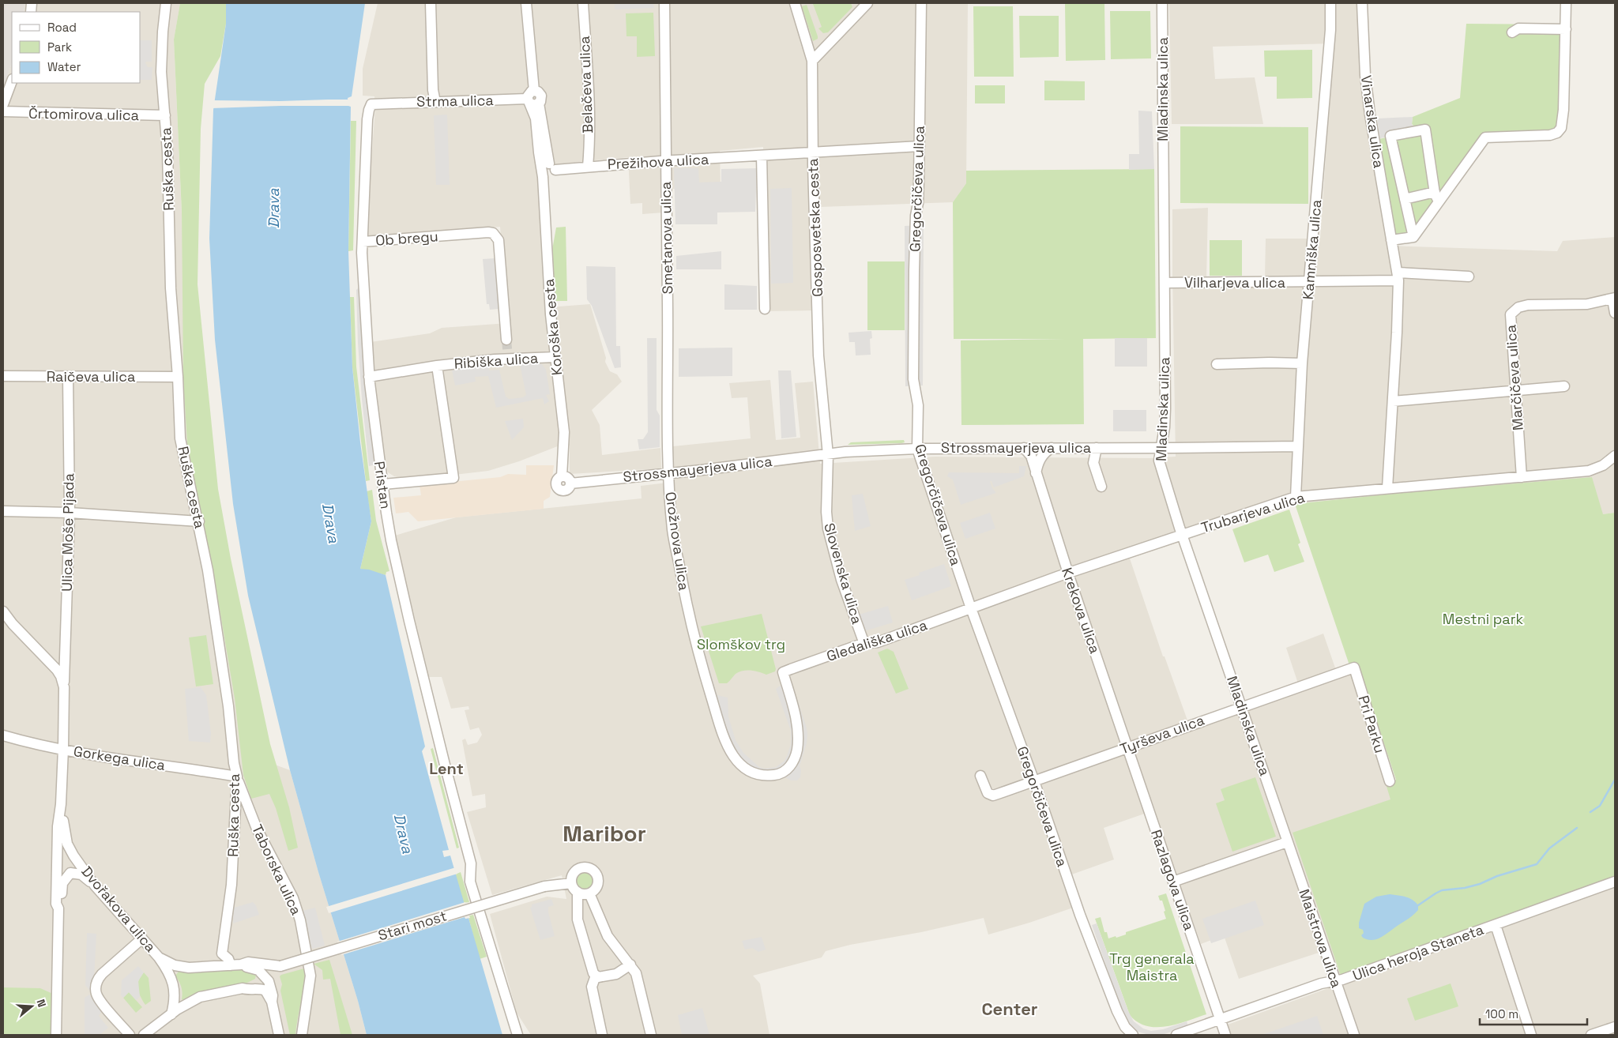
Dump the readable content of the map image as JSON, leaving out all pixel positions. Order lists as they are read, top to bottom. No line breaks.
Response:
{"streets":{"street":["Belačeva ulica","Mladinska ulica","Strma ulica","Črtomirova ulica","Vinarska ulica","Prežihova ulica","Ruška cesta","Gregorčičeva ulica","Gosposvetska cesta","Smetanova ulica","Ob bregu","Kamniška ulica","Vilharjeva ulica","Koroška cesta","Ribiška ulica","Raičeva ulica","Marčičeva ulica","Strossmayerjeva ulica","Pristan","Trubarjeva ulica","Ulica Moše Pijada","Orožnova ulica","Slovenska ulica","Krekova ulica","Gledališka ulica","Pri Parku","Tyrševa ulica","Gorkega ulica","Taborska ulica","Razlagova ulica","Dvořakova ulica","Stari most","Maistrova ulica","Ulica heroja Staneta"]},"crossings":[["Belačeva ulica","Prežihova ulica"],["Mladinska ulica","Vilharjeva ulica"],["Mladinska ulica","Strossmayerjeva ulica"],["Mladinska ulica","Trubarjeva ulica"],["Mladinska ulica","Tyrševa ulica"],["Mladinska ulica","Maistrova ulica"],["Strma ulica","Ob bregu"],["Strma ulica","Koroška cesta"],["Črtomirova ulica","Ruška cesta"],["Vinarska ulica","Vilharjeva ulica"],["Vinarska ulica","Trubarjeva ulica"],["Prežihova ulica","Gregorčičeva ulica"],["Prežihova ulica","Gosposvetska cesta"],["Prežihova ulica","Smetanova ulica"],["Prežihova ulica","Koroška cesta"],["Ruška cesta","Raičeva ulica"],["Ruška cesta","Gorkega ulica"],["Ruška cesta","Taborska ulica"],["Gregorčičeva ulica","Strossmayerjeva ulica"],["Gregorčičeva ulica","Trubarjeva ulica"],["Gregorčičeva ulica","Gledališka ulica"],["Gregorčičeva ulica","Tyrševa ulica"],["Gosposvetska cesta","Strossmayerjeva ulica"],["Gosposvetska cesta","Slovenska ulica"],["Smetanova ulica","Strossmayerjeva ulica"],["Smetanova ulica","Orožnova ulica"],["Ob bregu","Pristan"],["Kamniška ulica","Vilharjeva ulica"],["Kamniška ulica","Strossmayerjeva ulica"],["Kamniška ulica","Trubarjeva ulica"],["Koroška cesta","Ribiška ulica"],["Koroška cesta","Strossmayerjeva ulica"],["Ribiška ulica","Pristan"],["Raičeva ulica","Ulica Moše Pijada"],["Marčičeva ulica","Trubarjeva ulica"],["Strossmayerjeva ulica","Orožnova ulica"],["Strossmayerjeva ulica","Slovenska ulica"],["Strossmayerjeva ulica","Krekova ulica"],["Trubarjeva ulica","Krekova ulica"],["Trubarjeva ulica","Gledališka ulica"],["Ulica Moše Pijada","Gorkega ulica"],["Orožnova ulica","Gledališka ulica"],["Slovenska ulica","Gledališka ulica"],["Krekova ulica","Tyrševa ulica"],["Krekova ulica","Razlagova ulica"],["Pri Parku","Tyrševa ulica"],["Tyrševa ulica","Razlagova ulica"],["Gorkega ulica","Taborska ulica"],["Razlagova ulica","Ulica heroja Staneta"],["Maistrova ulica","Ulica heroja Staneta"]],"districts":["Lent","Maribor","Center"],"water":["Drava"],"parks":["Mestni park","Slomškov trg","Trg generala Maistra"],"legend":["Road","Park","Water"],"scale_bar":"100 m","north":"right"}
